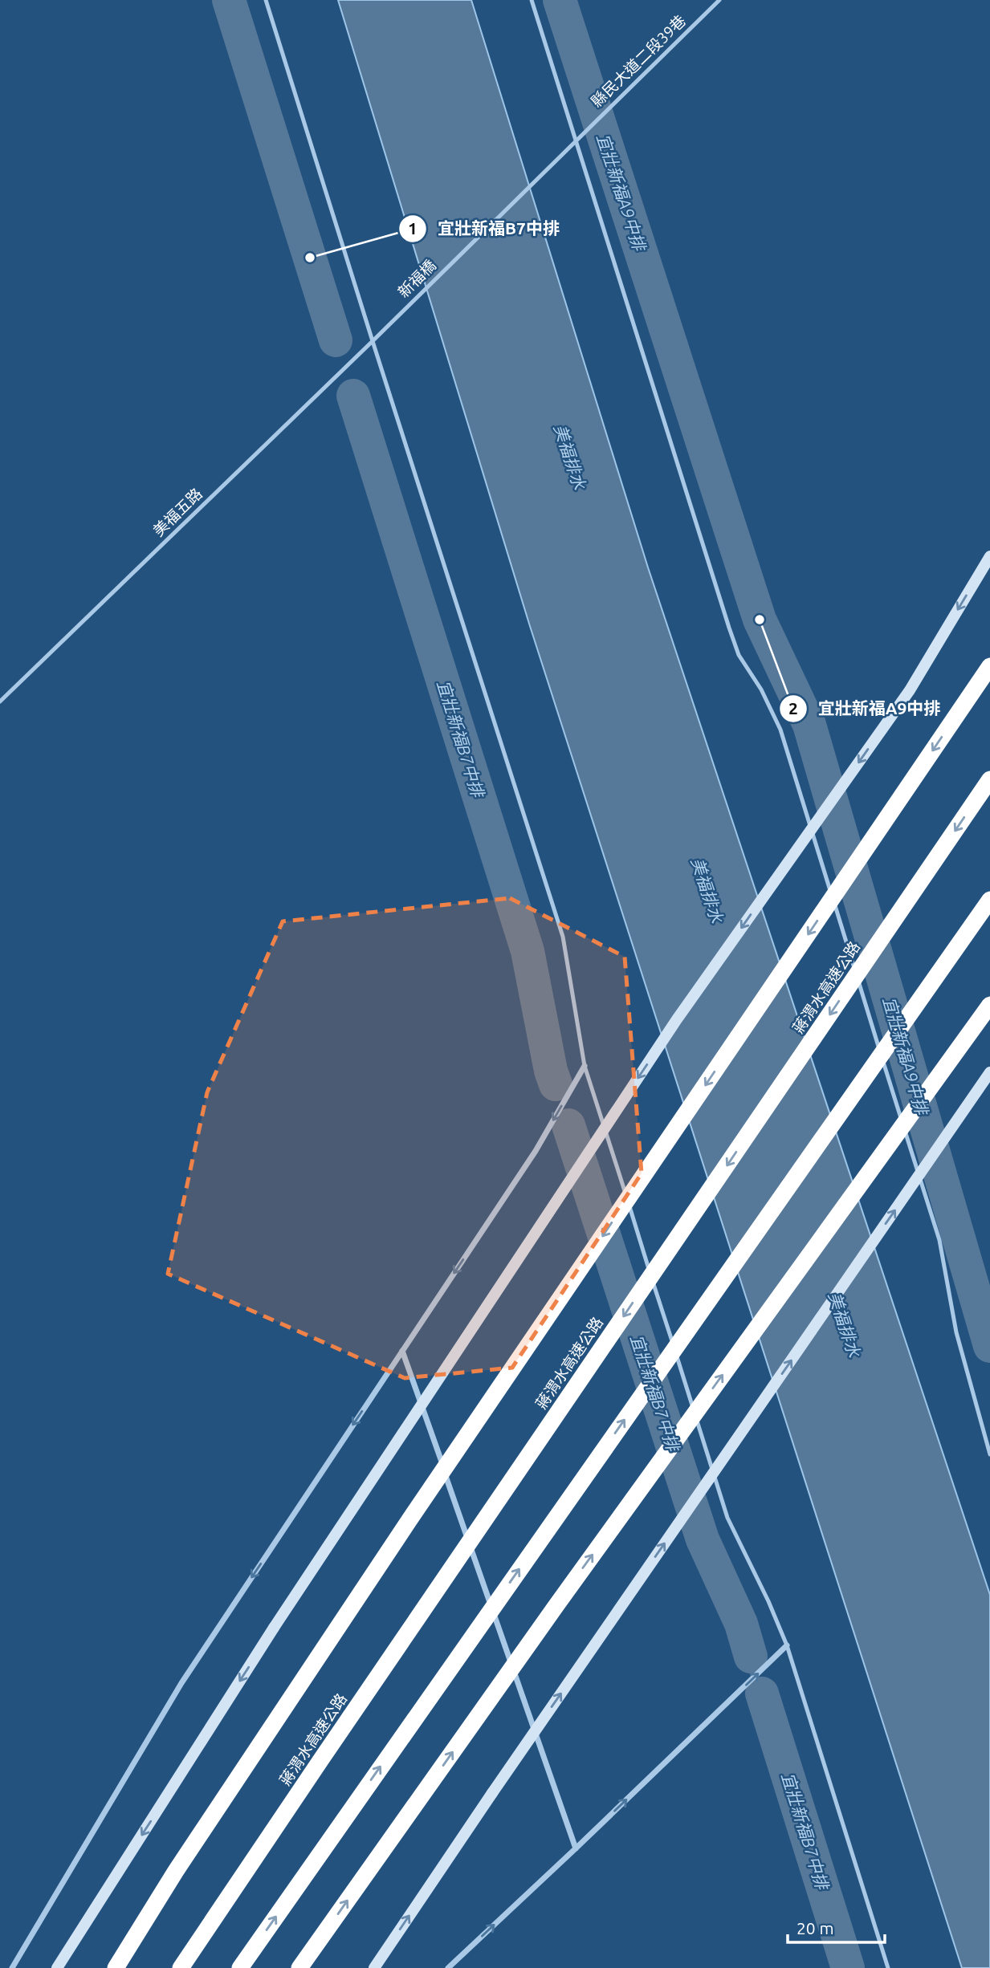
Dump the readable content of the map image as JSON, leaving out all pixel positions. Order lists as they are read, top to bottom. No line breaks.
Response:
{"streets":{"highway":["蔣渭水高速公路"],"lane":["縣民大道二段39巷","新福橋","美福五路"]},"crossings":[["縣民大道二段39巷","新福橋"],["新福橋","美福五路"]],"water":["宜壯新福A9中排","美福排水","宜壯新福B7中排"],"places":["宜壯新福B7中排","宜壯新福A9中排"],"scale_bar":"20 m"}
